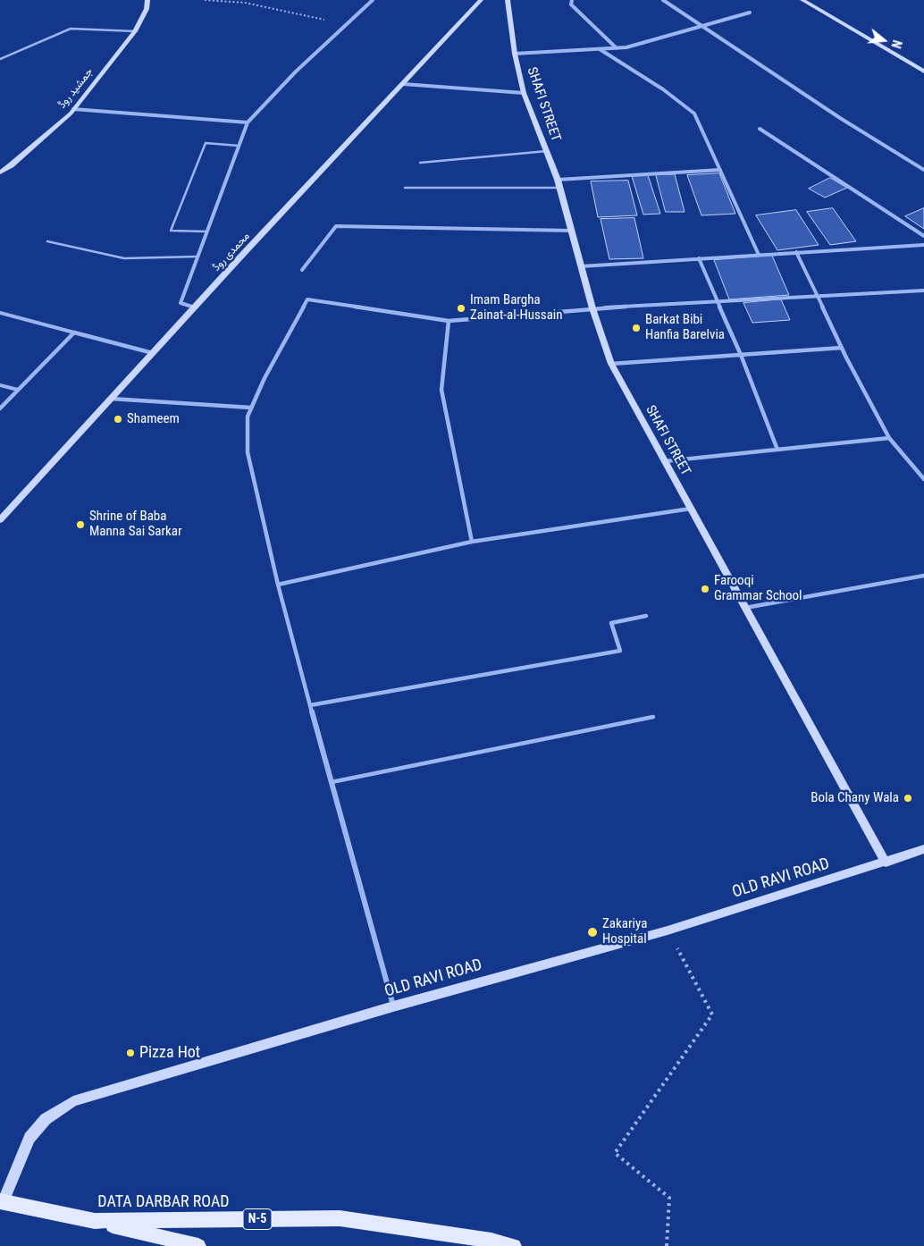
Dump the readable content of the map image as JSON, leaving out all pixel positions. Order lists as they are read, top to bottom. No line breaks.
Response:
{"streets":{"main road":["DATA DARBAR ROAD","N-5"],"street":["جمشید روڈ","SHAFI STREET","محمدی روڈ","OLD RAVI ROAD"]},"crossings":[["SHAFI STREET","OLD RAVI ROAD"],["OLD RAVI ROAD","DATA DARBAR ROAD"]],"places":["Imam Bargha Zainat-al-Hussain","Barkat Bibi Hanfia Barelvia","Shameem","Shrine of Baba Manna Sai Sarkar","Farooqi Grammar School","Bola Chany Wala","Zakariya Hospital","Pizza Hot"],"north":"right"}
